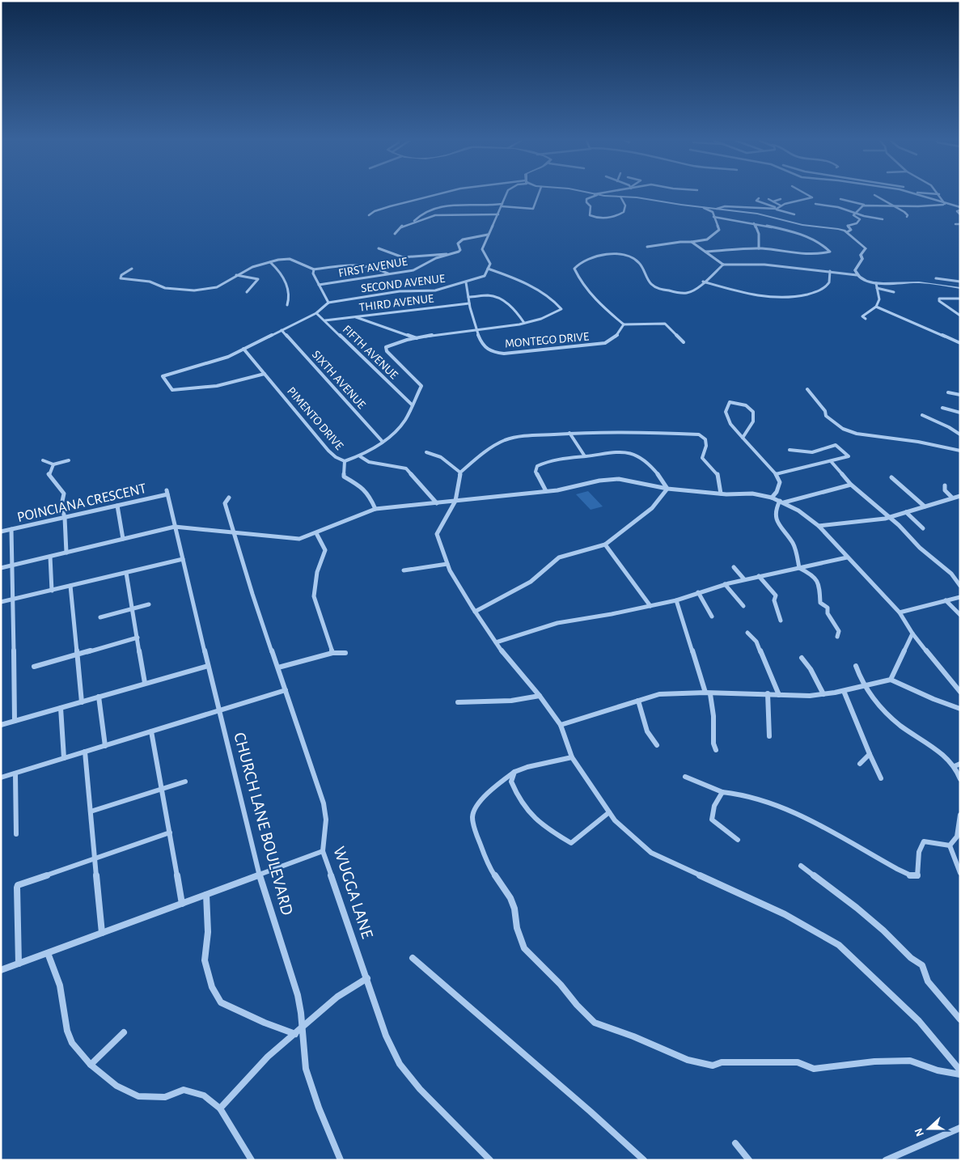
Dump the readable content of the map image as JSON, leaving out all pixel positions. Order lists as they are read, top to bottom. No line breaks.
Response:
{"streets":{"street":["FIRST AVENUE","SECOND AVENUE","THIRD AVENUE","MONTEGO DRIVE","FIFTH AVENUE","SIXTH AVENUE","PIMENTO DRIVE","POINCIANA CRESCENT","CHURCH LANE BOULEVARD","WUGGA LANE"]},"crossings":[["SECOND AVENUE","MONTEGO DRIVE"],["SECOND AVENUE","PIMENTO DRIVE"],["THIRD AVENUE","MONTEGO DRIVE"],["THIRD AVENUE","FIFTH AVENUE"],["MONTEGO DRIVE","PIMENTO DRIVE"],["FIFTH AVENUE","PIMENTO DRIVE"],["SIXTH AVENUE","PIMENTO DRIVE"],["POINCIANA CRESCENT","CHURCH LANE BOULEVARD"]],"north":"left"}
